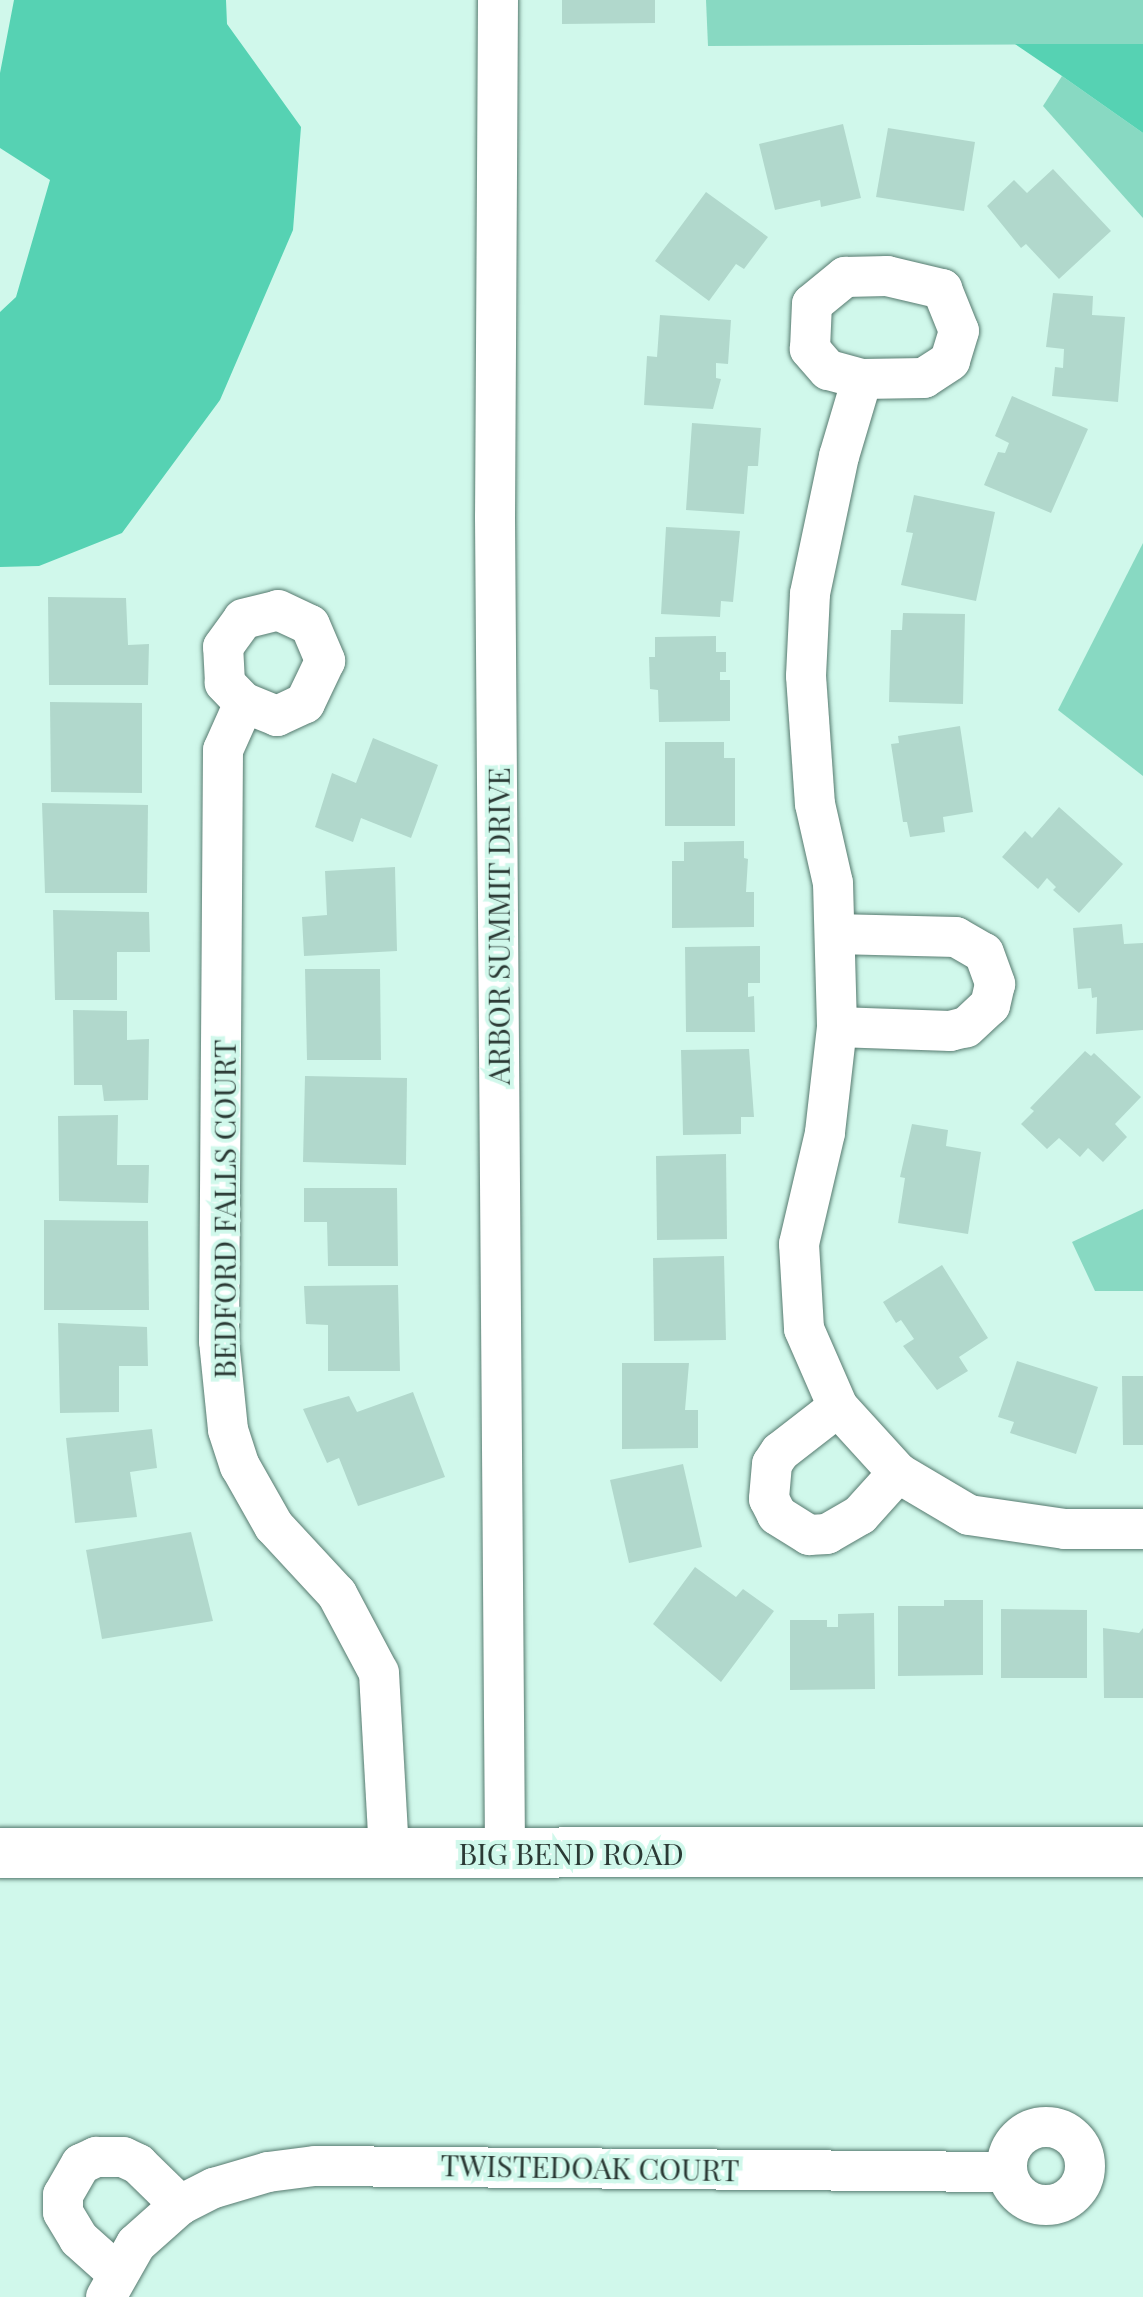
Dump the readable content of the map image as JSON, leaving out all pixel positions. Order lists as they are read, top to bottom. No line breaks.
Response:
{"streets":{"main road":["BIG BEND ROAD"],"street":["ARBOR SUMMIT DRIVE","BEDFORD FALLS COURT","TWISTEDOAK COURT"]},"crossings":[["ARBOR SUMMIT DRIVE","BIG BEND ROAD"],["BEDFORD FALLS COURT","BIG BEND ROAD"]]}
